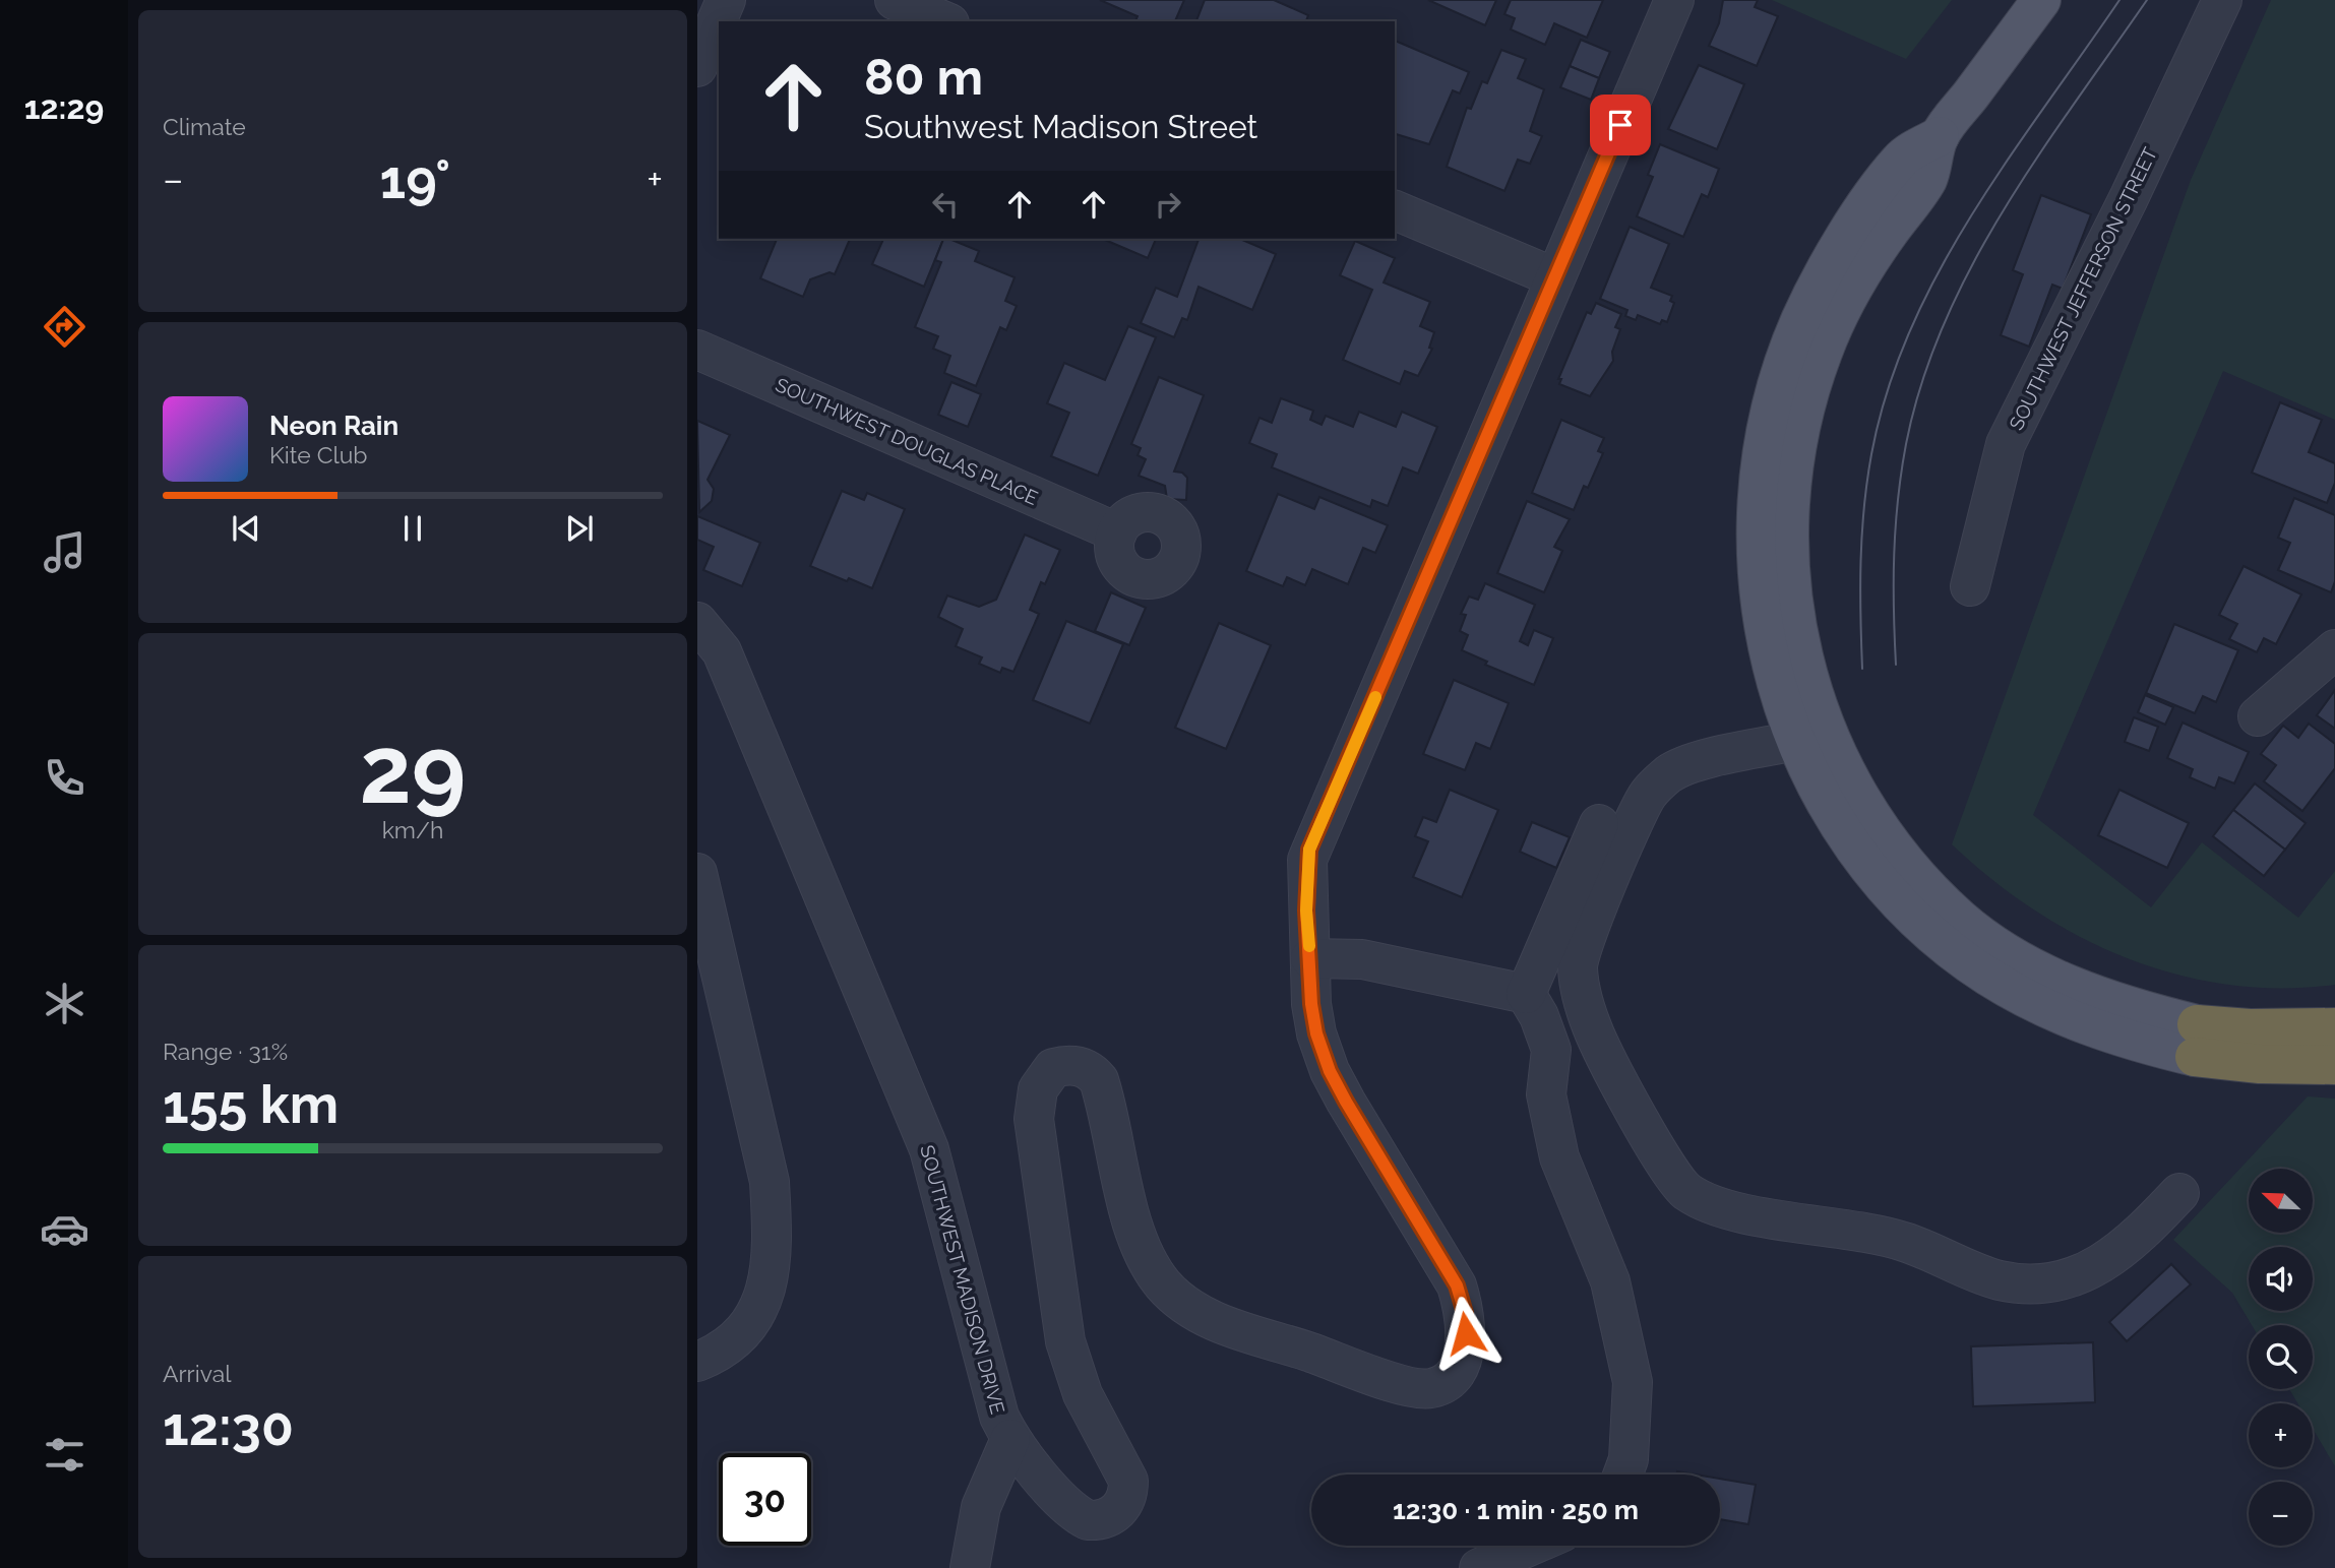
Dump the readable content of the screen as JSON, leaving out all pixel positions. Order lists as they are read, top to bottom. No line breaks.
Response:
{"streets":{"street":["SOUTHWEST JEFFERSON STREET","SOUTHWEST DOUGLAS PLACE","SOUTHWEST MADISON DRIVE"]},"north":"top left","page":{"tabs":"12:29","tile":["Climate",["29","km/h"],["Range · 31%","155 km"],["Arrival","12:30"]],"turn":["80 m","Southwest Madison Street"],"heat":["−","19°","+"],"song":["Neon Rain","Kite Club"],"map_buttons":["+","−"],"limit":"30","trip":"12:30 · 1 min · 250 m"}}
